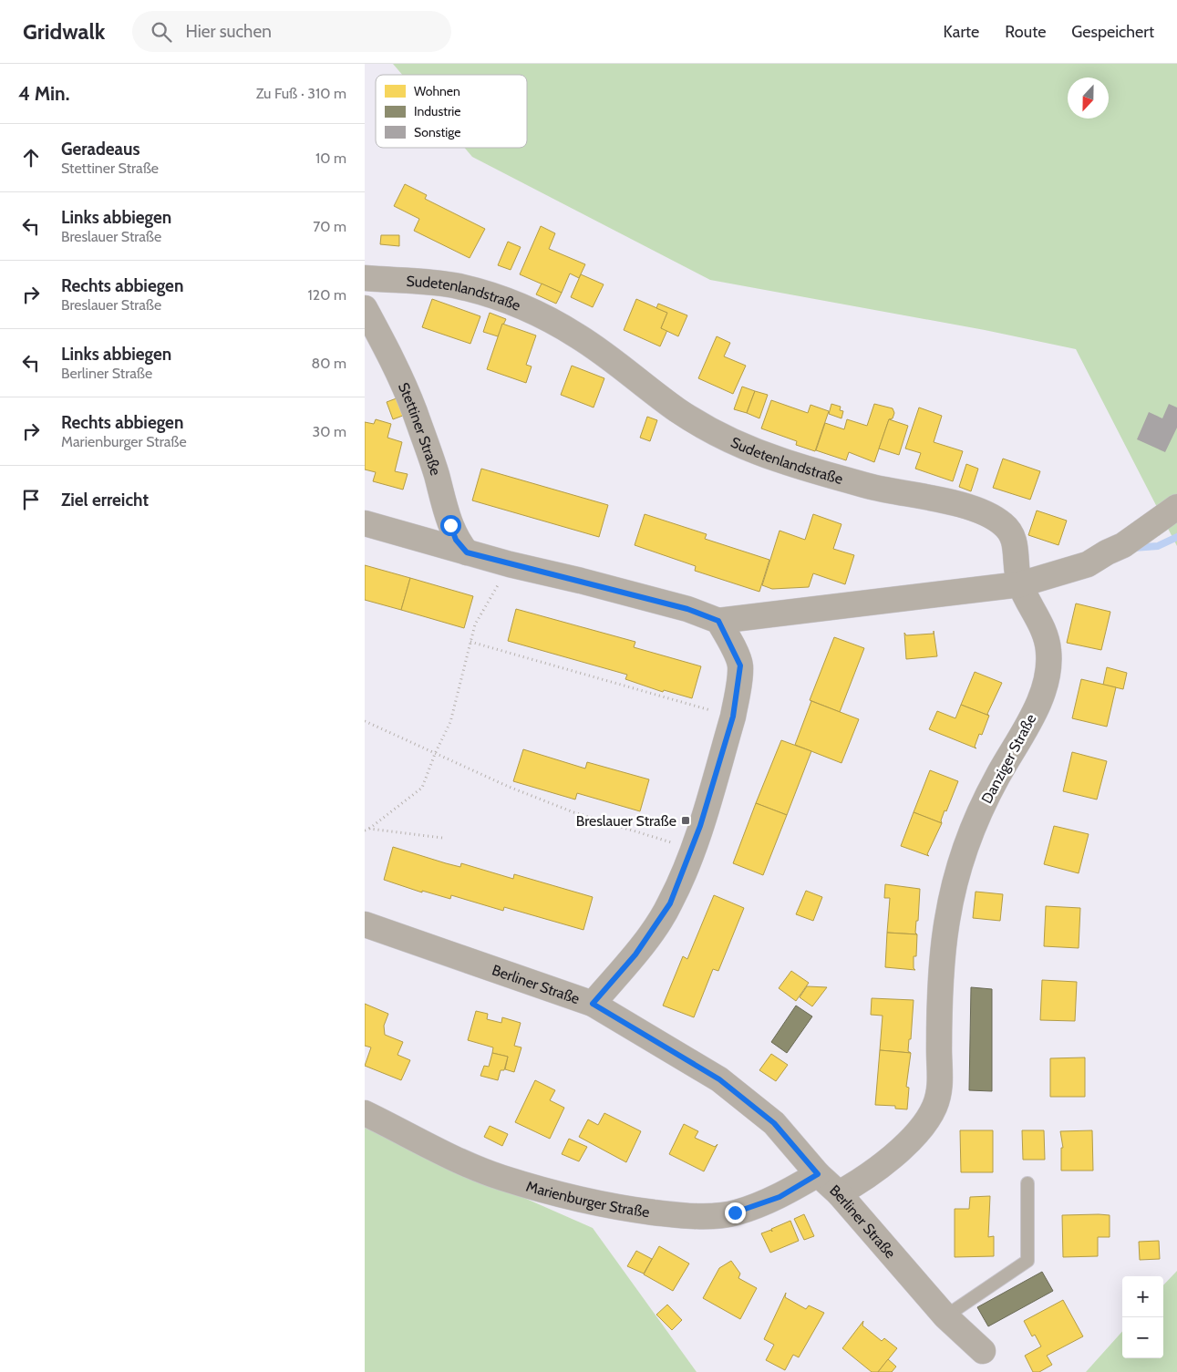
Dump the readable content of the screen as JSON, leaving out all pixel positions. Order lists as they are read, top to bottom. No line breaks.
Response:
{"streets":{"street":["Sudetenlandstraße","Stettiner Straße","Danziger Straße","Berliner Straße","Marienburger Straße"]},"crossings":[["Sudetenlandstraße","Danziger Straße"],["Danziger Straße","Berliner Straße"],["Berliner Straße","Marienburger Straße"]],"places":{"transit":["Breslauer Straße"]},"legend":["Wohnen","Industrie","Sonstige"],"north":"bottom","page":{"header":"Gridwalk","search":"Hier suchen","nav":["Karte","Route","Gespeichert"],"heading":["4 Min.","Zu Fuß · 310 m"],"list":[["Geradeaus","Stettiner Straße","10 m"],["Links abbiegen","Breslauer Straße","70 m"],["Rechts abbiegen","Breslauer Straße","120 m"],["Links abbiegen","Berliner Straße","80 m"],["Rechts abbiegen","Marienburger Straße","30 m"],"Ziel erreicht"],"map_buttons":["+","−"]}}
